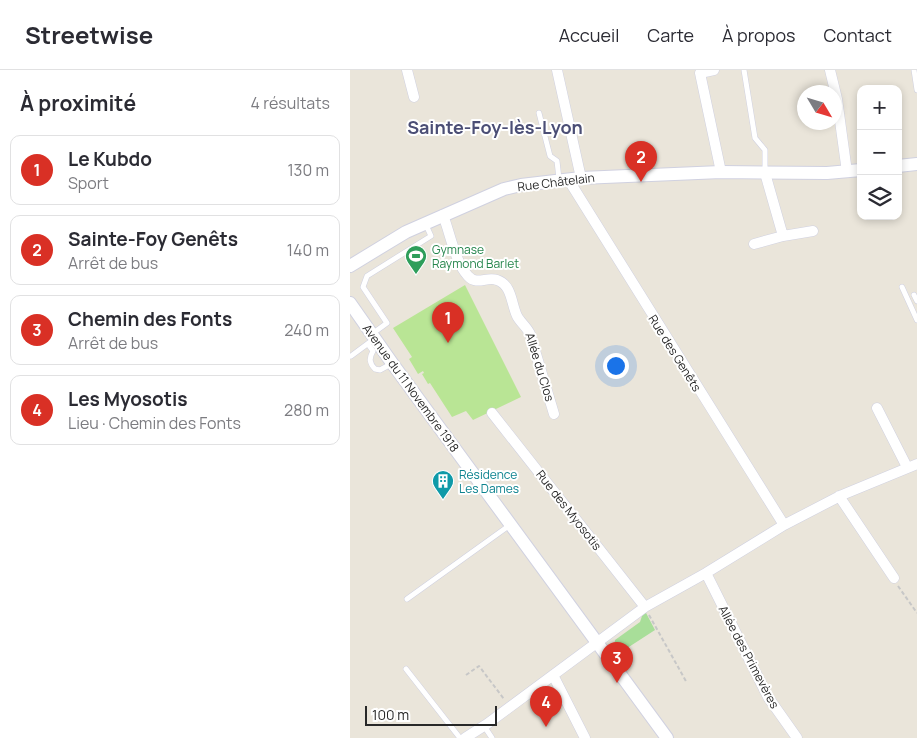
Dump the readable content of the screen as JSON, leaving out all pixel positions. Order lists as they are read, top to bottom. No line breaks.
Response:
{"streets":{"street":["Rue Châtelain","Rue des Genêts","Allée du Clos","Avenue du 11 Novembre 1918","Rue des Myosotis","Allée des Primevères"]},"crossings":[["Rue Châtelain","Rue des Genêts"],["Rue Châtelain","Allée du Clos"]],"districts":["Sainte-Foy-lès-Lyon"],"places":{"sports":["Gymnase Raymond Barlet"],"building":["Résidence Les Dames"]},"scale_bar":"100 m","north":"bottom right","page":{"header":"Streetwise","nav":["Accueil","Carte","À propos","Contact"],"heading":["À proximité","4 résultats"],"map_buttons":["+","−"],"list":[{"mark":"1","name":"Le Kubdo","note":"Sport","value":"130 m"},{"mark":"2","name":"Sainte-Foy Genêts","note":"Arrêt de bus","value":"140 m"},{"mark":"3","name":"Chemin des Fonts","note":"Arrêt de bus","value":"240 m"},{"mark":"4","name":"Les Myosotis","note":"Lieu · Chemin des Fonts","value":"280 m"}],"pins":["2","1","3","4"],"scale":"100 m"}}
